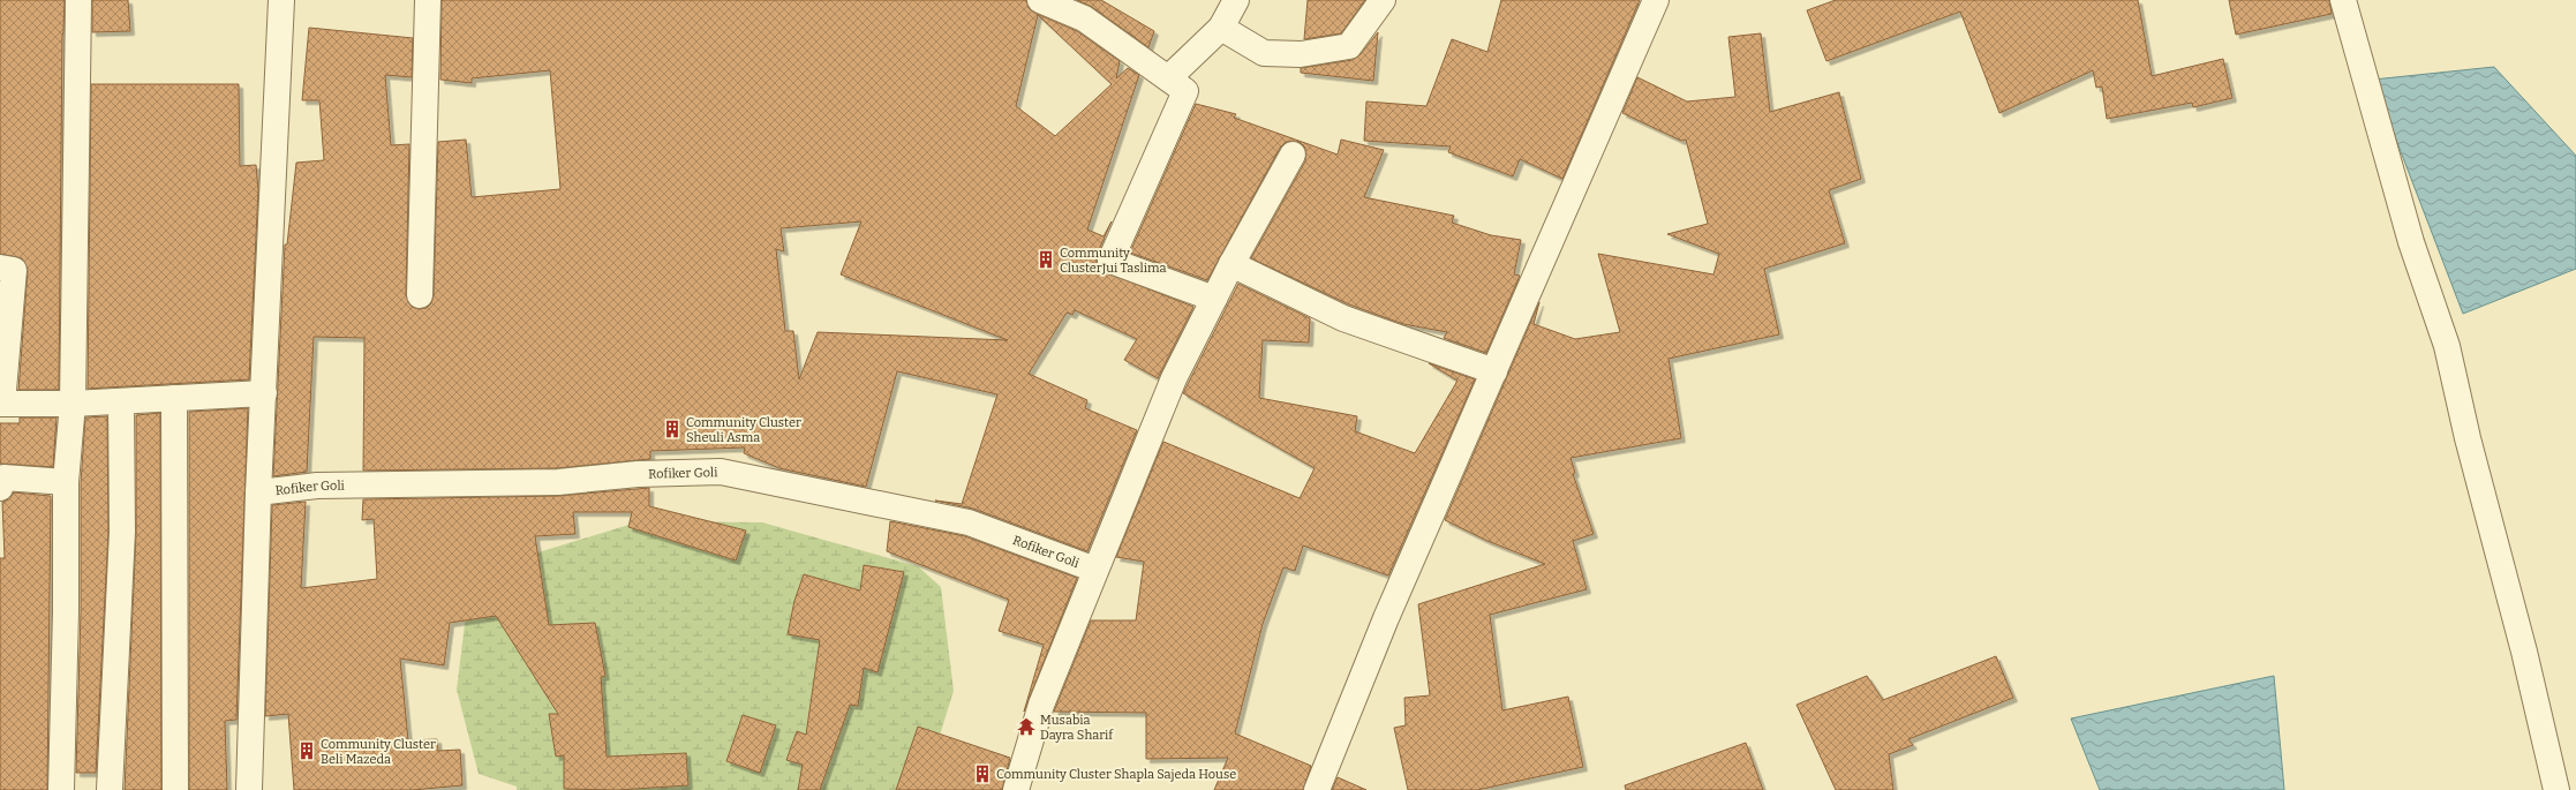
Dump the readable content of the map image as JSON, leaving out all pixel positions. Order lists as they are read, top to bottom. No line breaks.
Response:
{"streets":{"street":["Rofiker Goli"]},"places":{"building":["Community ClusterJui Taslima","Community Cluster Sheuli Asma","Community Cluster Beli Mazeda","Community Cluster Shapla Sajeda House"],"temple":["Musabia Dayra Sharif"]}}
